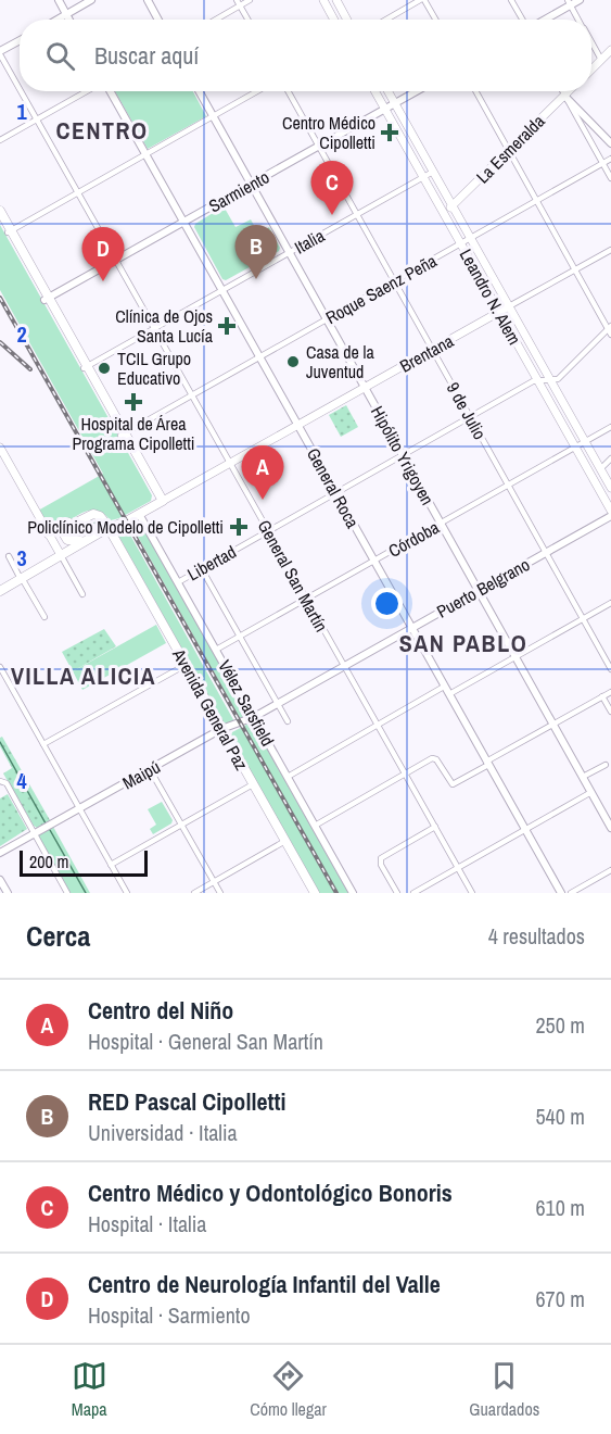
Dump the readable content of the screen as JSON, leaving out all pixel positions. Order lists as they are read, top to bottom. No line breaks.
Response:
{"streets":{"main road":["La Esmeralda","Leandro N. Alem","Brentana","Avenida General Paz"],"street":["Sarmiento","Italia","Roque Saenz Peña","9 de Julio","Hipólito Yrigoyen","General Roca","Córdoba","Libertad","General San Martín","Puerto Belgrano","Vélez Sarsfield","Maipú"]},"crossings":[["La Esmeralda","Leandro N. Alem"],["Sarmiento","Leandro N. Alem"],["Sarmiento","9 de Julio"],["Sarmiento","Hipólito Yrigoyen"],["Sarmiento","General Roca"],["Sarmiento","General San Martín"],["Italia","Leandro N. Alem"],["Italia","9 de Julio"],["Italia","Hipólito Yrigoyen"],["Italia","General Roca"],["Italia","General San Martín"],["Roque Saenz Peña","Leandro N. Alem"],["Roque Saenz Peña","9 de Julio"],["Roque Saenz Peña","Hipólito Yrigoyen"],["Roque Saenz Peña","General Roca"],["Roque Saenz Peña","General San Martín"],["Leandro N. Alem","Brentana"],["Leandro N. Alem","Córdoba"],["Leandro N. Alem","Libertad"],["Leandro N. Alem","Puerto Belgrano"],["Brentana","9 de Julio"],["Brentana","Hipólito Yrigoyen"],["Brentana","General Roca"],["Brentana","General San Martín"],["Brentana","Vélez Sarsfield"],["Brentana","Avenida General Paz"],["9 de Julio","Córdoba"],["9 de Julio","Libertad"],["9 de Julio","Puerto Belgrano"],["Hipólito Yrigoyen","Córdoba"],["Hipólito Yrigoyen","Libertad"],["Hipólito Yrigoyen","Puerto Belgrano"],["General Roca","Córdoba"],["General Roca","Libertad"],["General Roca","Puerto Belgrano"],["Córdoba","General San Martín"],["Córdoba","Vélez Sarsfield"],["Libertad","General San Martín"],["Libertad","Vélez Sarsfield"],["General San Martín","Puerto Belgrano"],["Puerto Belgrano","Vélez Sarsfield"],["Puerto Belgrano","Maipú"],["Vélez Sarsfield","Maipú"],["Avenida General Paz","Maipú"]],"districts":["CENTRO","SAN PABLO","VILLA ALICIA"],"places":{"health":["Centro Médico Cipolletti","Clínica de Ojos Santa Lucía","Hospital de Área Programa Cipolletti","Policlínico Modelo de Cipolletti"],"other":["Casa de la Juventud","TCIL Grupo Educativo"]},"scale_bar":"200 m","page":{"search":"Buscar aquí","pins":["C","B","D","A"],"scale":"200 m","heading":["Cerca","4 resultados"],"list":[{"mark":"A","name":"Centro del Niño","note":"Hospital · General San Martín","value":"250 m"},{"mark":"B","name":"RED Pascal Cipolletti","note":"Universidad · Italia","value":"540 m"},{"mark":"C","name":"Centro Médico y Odontológico Bonoris","note":"Hospital · Italia","value":"610 m"},{"mark":"D","name":"Centro de Neurología Infantil del Valle","note":"Hospital · Sarmiento","value":"670 m"}],"nav":["Mapa","Cómo llegar","Guardados"]},"grid":{"rows":["1","2","3","4"]}}
